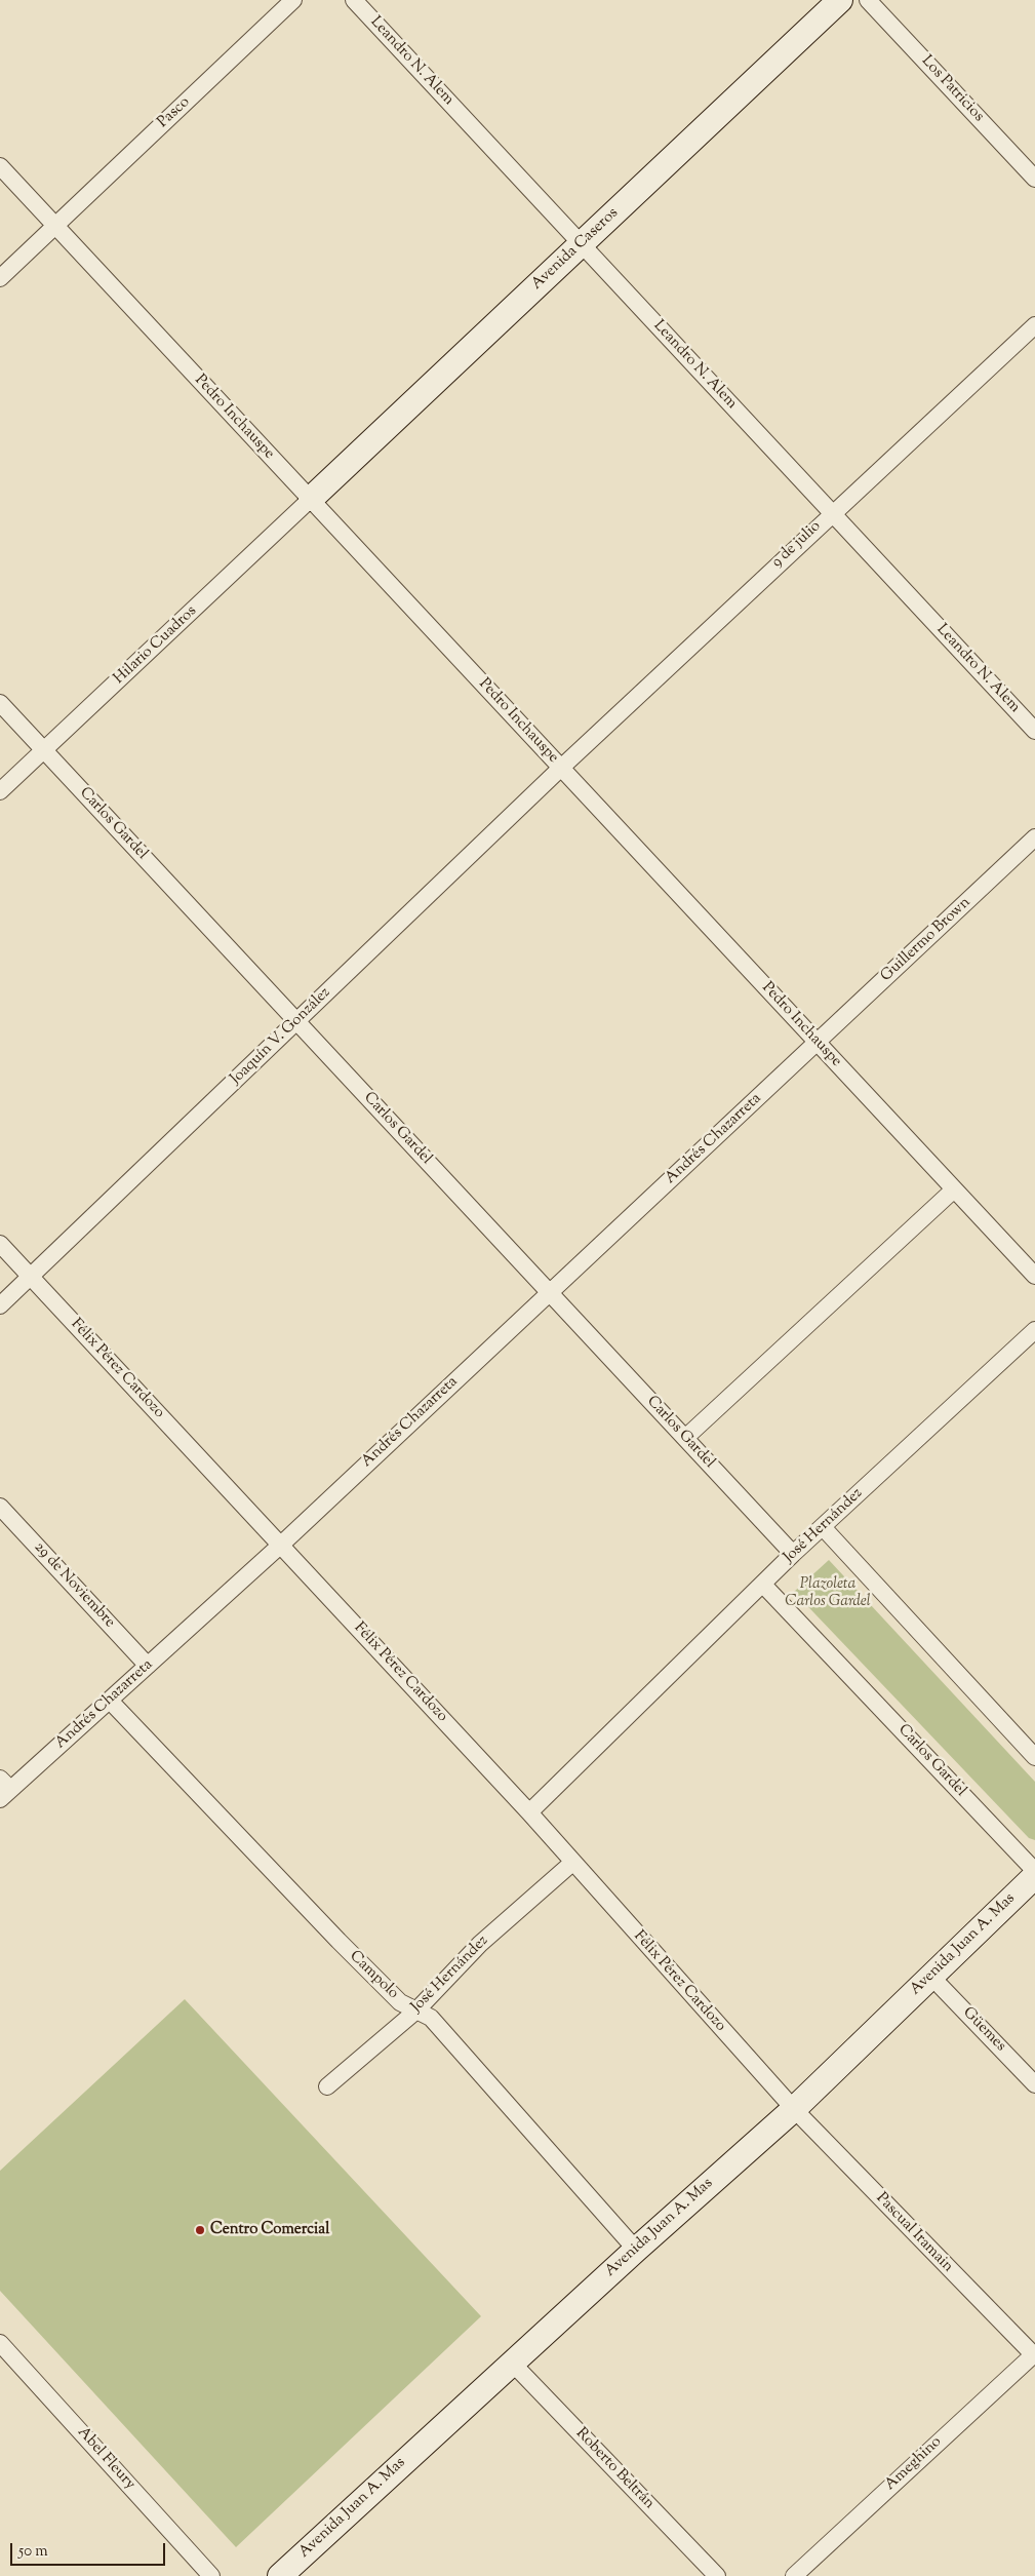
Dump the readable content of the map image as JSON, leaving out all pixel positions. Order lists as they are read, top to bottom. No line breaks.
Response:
{"streets":{"main road":["Avenida Caseros","Avenida Juan A. Mas"],"street":["Leandro N. Alem","Los Patricios","Pasco","Pedro Inchauspe","9 de julio","Hilario Cuadros","Carlos Gardel","Guillermo Brown","Joaquín V. González","Andrés Chazarreta","Félix Pérez Cardozo","José Hernández","29 de Noviembre","Campolo","Güemes","Pascual Iramain","Abel Fleury","Ameghino","Roberto Beltrán"]},"crossings":[["Leandro N. Alem","Avenida Caseros"],["Leandro N. Alem","9 de julio"],["Pasco","Pedro Inchauspe"],["Avenida Caseros","Pedro Inchauspe"],["Avenida Caseros","Hilario Cuadros"],["Pedro Inchauspe","9 de julio"],["Pedro Inchauspe","Hilario Cuadros"],["Pedro Inchauspe","Guillermo Brown"],["Pedro Inchauspe","Joaquín V. González"],["Pedro Inchauspe","Andrés Chazarreta"],["9 de julio","Joaquín V. González"],["Hilario Cuadros","Carlos Gardel"],["Carlos Gardel","Joaquín V. González"],["Carlos Gardel","Andrés Chazarreta"],["Carlos Gardel","José Hernández"],["Guillermo Brown","Andrés Chazarreta"],["Joaquín V. González","Félix Pérez Cardozo"],["Andrés Chazarreta","Félix Pérez Cardozo"],["Andrés Chazarreta","29 de Noviembre"],["Andrés Chazarreta","Campolo"],["Félix Pérez Cardozo","José Hernández"],["Félix Pérez Cardozo","Avenida Juan A. Mas"],["Félix Pérez Cardozo","Pascual Iramain"],["José Hernández","Campolo"],["Avenida Juan A. Mas","Campolo"],["Avenida Juan A. Mas","Güemes"],["Avenida Juan A. Mas","Pascual Iramain"],["Avenida Juan A. Mas","Roberto Beltrán"],["Pascual Iramain","Ameghino"]],"parks":["Plazoleta Carlos Gardel"],"places":["Centro Comercial"],"scale_bar":"50 m"}
